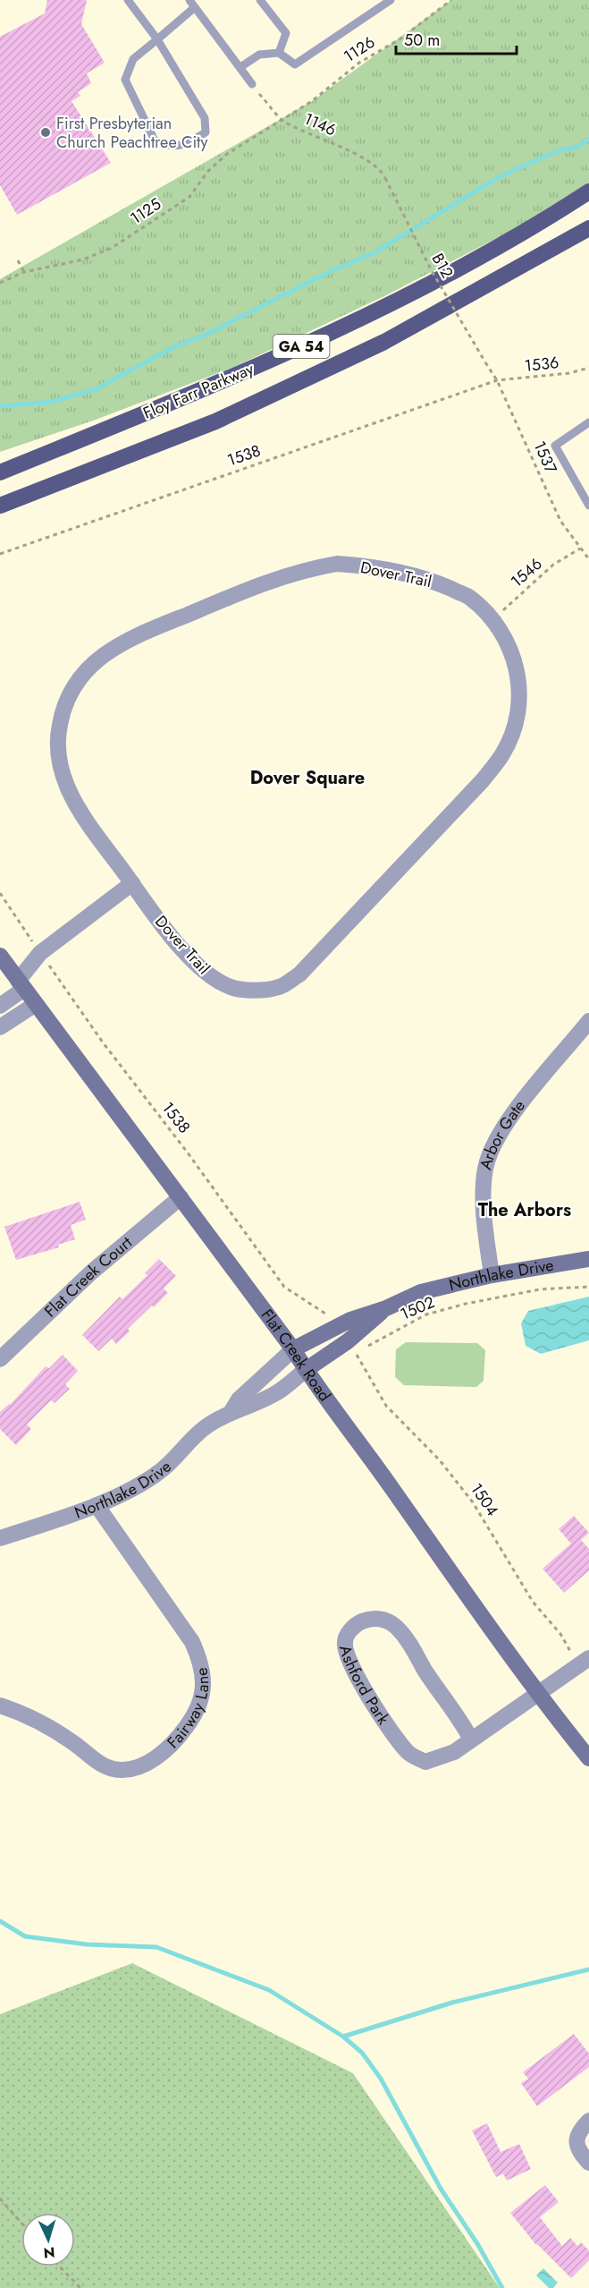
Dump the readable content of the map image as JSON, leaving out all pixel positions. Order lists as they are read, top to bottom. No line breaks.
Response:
{"streets":{"main road":["GA 54","Floy Farr Parkway"],"street":["Dover Trail","Arbor Gate","Northlake Drive","Flat Creek Court","Flat Creek Road","Ashford Park","Fairway Lane"],"path":["1126","1146","1125","B12","1536","1538","1537","1546","1502","1504"]},"crossings":[["1126","1146"],["1126","1125"],["1146","1125"],["1146","B12"],["B12","1537"],["1536","1538"],["1536","1537"],["1538","1537"],["1538","Northlake Drive"],["1537","1546"],["1546","Dover Trail"],["Arbor Gate","Northlake Drive"],["Northlake Drive","1502"],["Northlake Drive","Flat Creek Road"],["Northlake Drive","1504"],["Northlake Drive","Fairway Lane"],["Flat Creek Court","Flat Creek Road"],["1502","1504"],["Flat Creek Road","Ashford Park"],["1504","Ashford Park"]],"districts":["Dover Square","The Arbors"],"places":["First Presbyterian Church Peachtree City"],"scale_bar":"50 m","north":"bottom"}
